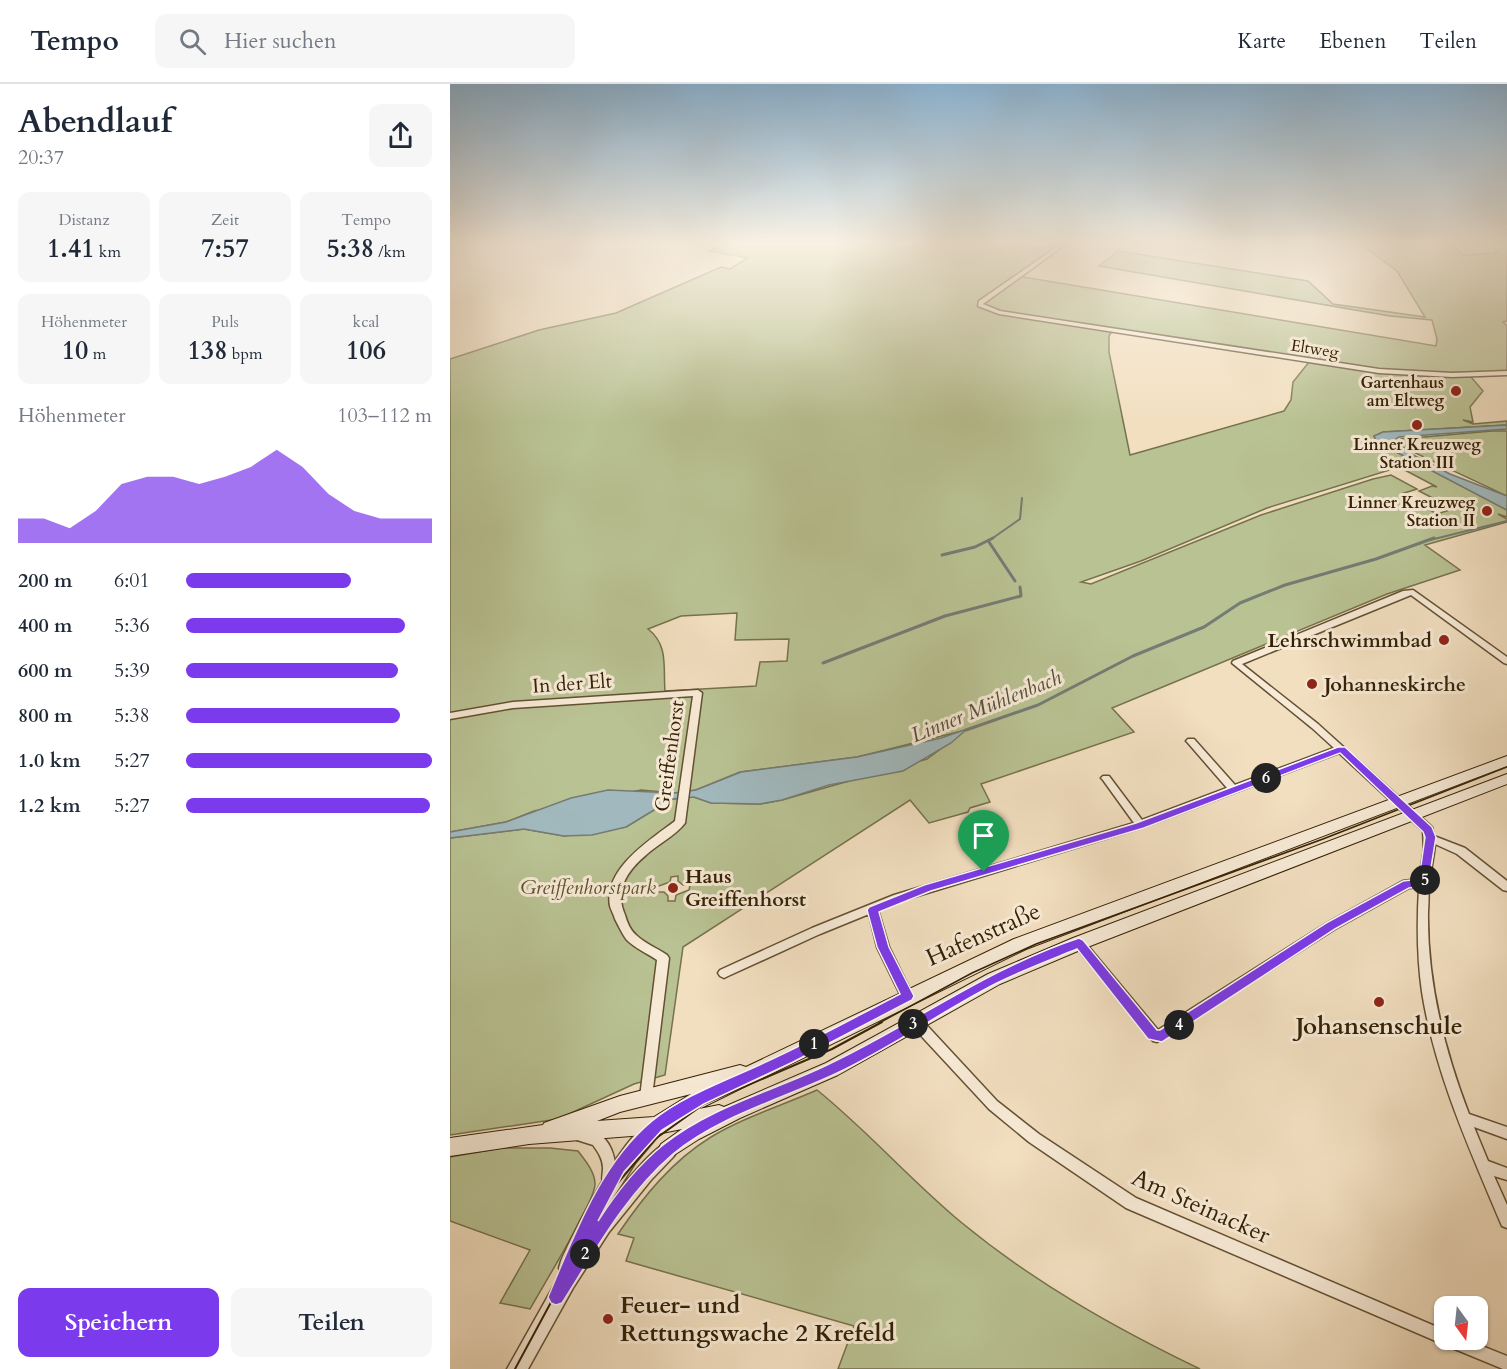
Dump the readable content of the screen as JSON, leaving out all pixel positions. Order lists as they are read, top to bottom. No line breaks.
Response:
{"streets":{"main road":["Hafenstraße"],"street":["Eltweg","In der Elt","Greiffenhorst","Am Steinacker"]},"crossings":[["In der Elt","Greiffenhorst"],["Hafenstraße","Am Steinacker"]],"water":["Linner Mühlenbach"],"parks":["Greiffenhorstpark"],"places":["Gartenhaus am Eltweg","Linner Kreuzweg Station III","Linner Kreuzweg Station II","Lehrschwimmbad","Johanneskirche","Haus Greiffenhorst","Johansenschule","Feuer- und Rettungswache 2 Krefeld"],"north":"bottom","page":{"header":"Tempo","search":"Hier suchen","nav":["Karte","Ebenen","Teilen"],"heading":["Abendlauf","20:37"],"stats":[["Distanz","1.41 km"],["Zeit","7:57"],["Tempo","5:38 /km"],["Höhenmeter","10 m"],["Puls","138 bpm"],["kcal","106"]],"chart":["Höhenmeter","103–112 m"],"list":[{"name":"200 m","note":"6:01"},{"name":"400 m","note":"5:36"},{"name":"600 m","note":"5:39"},{"name":"800 m","note":"5:38"},{"name":"1.0 km","note":"5:27"},{"name":"1.2 km","note":"5:27"}],"pins":["6","5","3","4","1","2"],"buttons":["Speichern","Teilen"]}}
